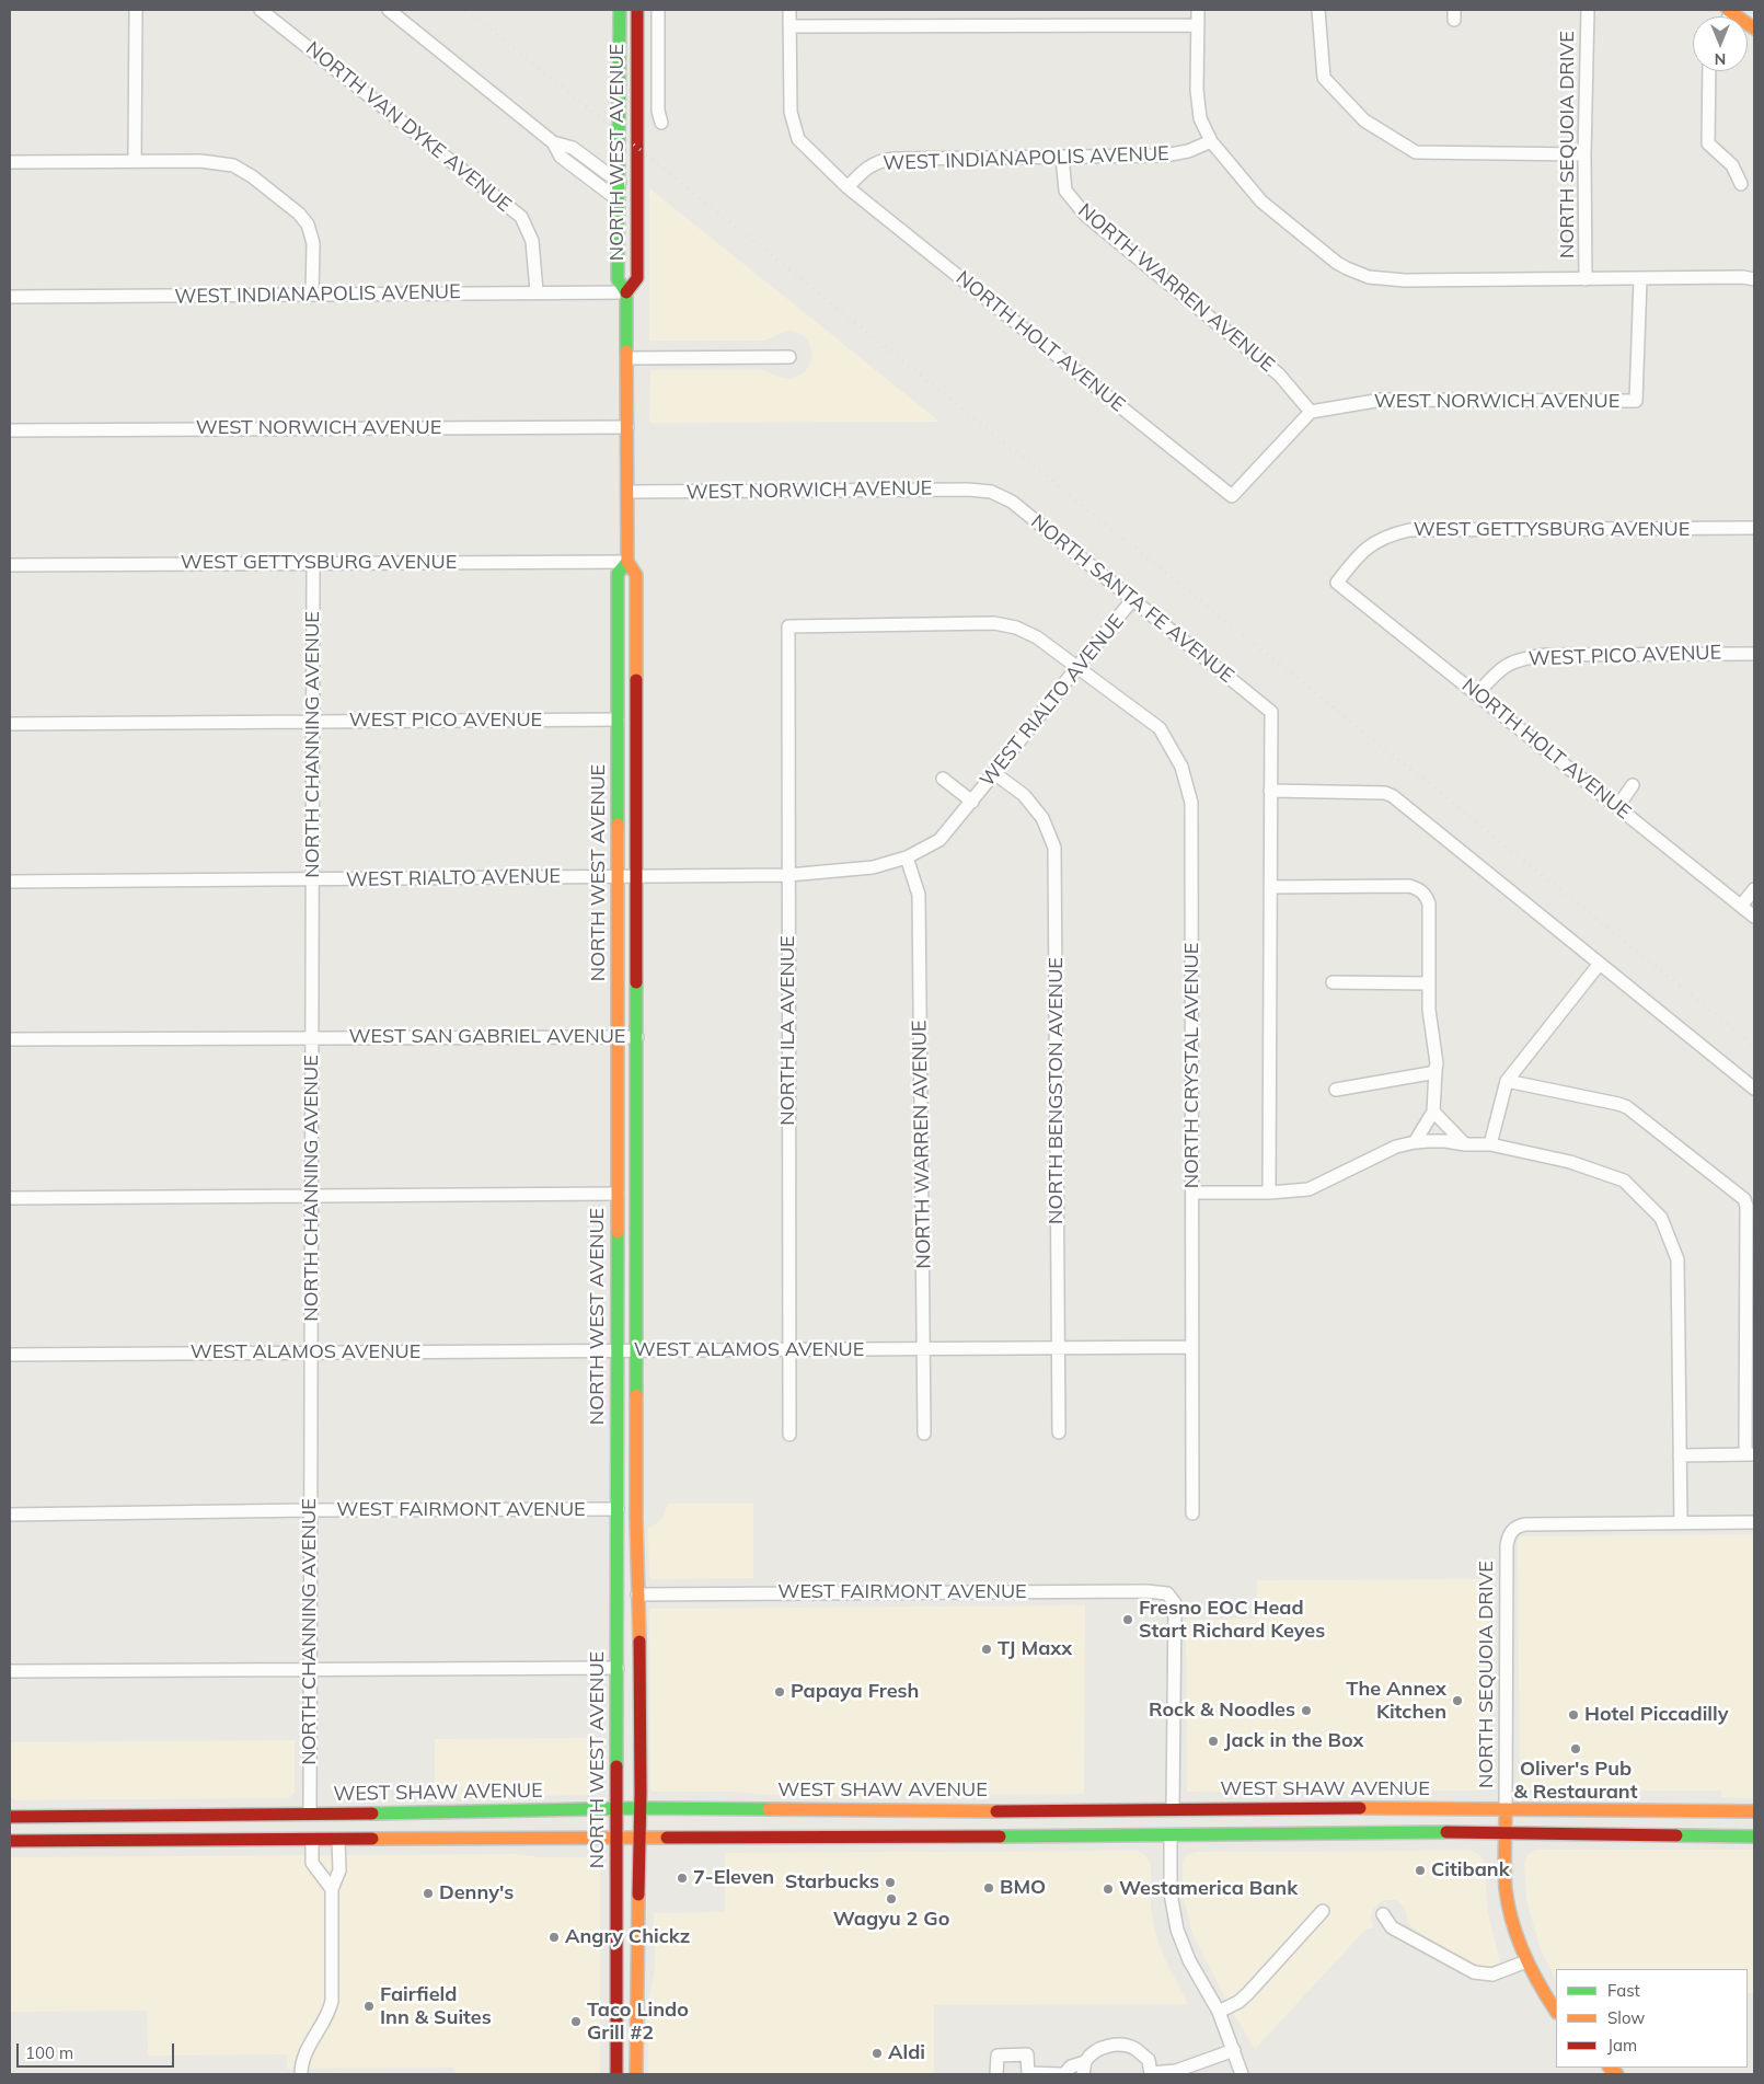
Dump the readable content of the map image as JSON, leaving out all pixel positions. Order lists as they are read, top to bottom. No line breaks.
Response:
{"streets":{"main road":["NORTH WEST AVENUE","WEST SHAW AVENUE"],"street":["NORTH VAN DYKE AVENUE","NORTH SEQUOIA DRIVE","WEST INDIANAPOLIS AVENUE","NORTH WARREN AVENUE","NORTH HOLT AVENUE","WEST NORWICH AVENUE","WEST GETTYSBURG AVENUE","NORTH SANTA FE AVENUE","WEST PICO AVENUE","WEST RIALTO AVENUE","NORTH CHANNING AVENUE","NORTH ILA AVENUE","WEST SAN GABRIEL AVENUE","NORTH CRYSTAL AVENUE","NORTH BENGSTON AVENUE","WEST ALAMOS AVENUE","WEST FAIRMONT AVENUE"]},"crossings":[["NORTH VAN DYKE AVENUE","WEST INDIANAPOLIS AVENUE"],["NORTH SEQUOIA DRIVE","WEST SHAW AVENUE"],["NORTH WEST AVENUE","WEST INDIANAPOLIS AVENUE"],["NORTH WEST AVENUE","WEST NORWICH AVENUE"],["NORTH WEST AVENUE","WEST GETTYSBURG AVENUE"],["NORTH WEST AVENUE","WEST PICO AVENUE"],["NORTH WEST AVENUE","WEST RIALTO AVENUE"],["NORTH WEST AVENUE","WEST SAN GABRIEL AVENUE"],["NORTH WEST AVENUE","WEST ALAMOS AVENUE"],["NORTH WEST AVENUE","WEST FAIRMONT AVENUE"],["NORTH WEST AVENUE","WEST SHAW AVENUE"],["WEST INDIANAPOLIS AVENUE","NORTH WARREN AVENUE"],["WEST INDIANAPOLIS AVENUE","NORTH HOLT AVENUE"],["NORTH WARREN AVENUE","NORTH HOLT AVENUE"],["NORTH WARREN AVENUE","WEST NORWICH AVENUE"],["NORTH WARREN AVENUE","WEST RIALTO AVENUE"],["NORTH WARREN AVENUE","WEST ALAMOS AVENUE"],["NORTH HOLT AVENUE","WEST NORWICH AVENUE"],["NORTH HOLT AVENUE","WEST GETTYSBURG AVENUE"],["NORTH HOLT AVENUE","WEST PICO AVENUE"],["WEST NORWICH AVENUE","NORTH SANTA FE AVENUE"],["WEST GETTYSBURG AVENUE","NORTH CHANNING AVENUE"],["NORTH SANTA FE AVENUE","WEST RIALTO AVENUE"],["WEST PICO AVENUE","NORTH CHANNING AVENUE"],["WEST RIALTO AVENUE","NORTH CHANNING AVENUE"],["WEST RIALTO AVENUE","NORTH ILA AVENUE"],["WEST RIALTO AVENUE","NORTH CRYSTAL AVENUE"],["WEST RIALTO AVENUE","NORTH BENGSTON AVENUE"],["NORTH CHANNING AVENUE","WEST SAN GABRIEL AVENUE"],["NORTH CHANNING AVENUE","WEST ALAMOS AVENUE"],["NORTH CHANNING AVENUE","WEST FAIRMONT AVENUE"],["NORTH CHANNING AVENUE","WEST SHAW AVENUE"],["NORTH ILA AVENUE","NORTH CRYSTAL AVENUE"],["NORTH ILA AVENUE","WEST ALAMOS AVENUE"],["NORTH CRYSTAL AVENUE","WEST ALAMOS AVENUE"],["NORTH BENGSTON AVENUE","WEST ALAMOS AVENUE"],["WEST FAIRMONT AVENUE","WEST SHAW AVENUE"]],"places":["Fresno EOC Head Start Richard Keyes","TJ Maxx","Papaya Fresh","The Annex Kitchen","Rock & Noodles","Hotel Piccadilly","Jack in the Box","Oliver's Pub & Restaurant","Citibank","7-Eleven","Starbucks","BMO","Westamerica Bank","Denny's","Wagyu 2 Go","Angry Chickz","Fairfield Inn & Suites","Taco Lindo Grill #2","Aldi"],"legend":["Fast","Slow","Jam"],"scale_bar":"100 m","north":"bottom"}
